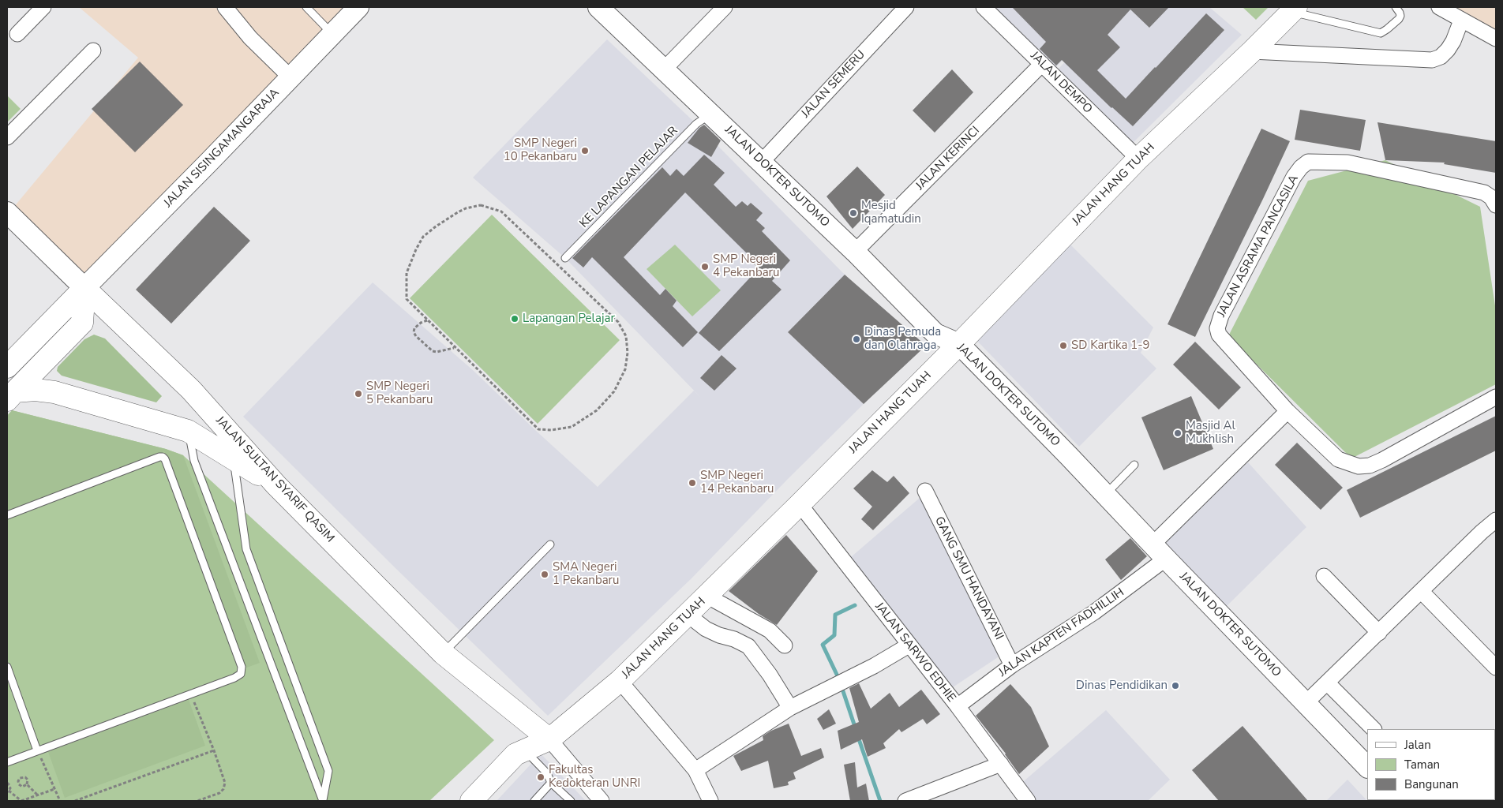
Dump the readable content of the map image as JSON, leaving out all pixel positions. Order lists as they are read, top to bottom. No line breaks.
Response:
{"streets":{"main road":["JALAN SISINGAMANGARAJA","JALAN DOKTER SUTOMO","JALAN HANG TUAH","JALAN SULTAN SYARIF QASIM"],"street":["JALAN DEMPO","JALAN SEMERU","JALAN KERINCI","JALAN ASRAMA PANCASILA","GANG SMU HANDAYANI","JALAN KAPTEN FADHILLIH","JALAN SARWO EDHIE"],"lane":["KE LAPANGAN PELAJAR"]},"crossings":[["JALAN DEMPO","JALAN KERINCI"],["JALAN DEMPO","JALAN HANG TUAH"],["JALAN SEMERU","JALAN DOKTER SUTOMO"],["JALAN SISINGAMANGARAJA","JALAN SULTAN SYARIF QASIM"],["JALAN KERINCI","JALAN DOKTER SUTOMO"],["JALAN DOKTER SUTOMO","KE LAPANGAN PELAJAR"],["JALAN DOKTER SUTOMO","JALAN HANG TUAH"],["JALAN DOKTER SUTOMO","JALAN KAPTEN FADHILLIH"],["JALAN HANG TUAH","JALAN SULTAN SYARIF QASIM"],["JALAN HANG TUAH","JALAN SARWO EDHIE"],["GANG SMU HANDAYANI","JALAN KAPTEN FADHILLIH"],["JALAN KAPTEN FADHILLIH","JALAN SARWO EDHIE"]],"places":["SMP Negeri 10 Pekanbaru","Mesjid Iqamatudin","SMP Negeri 4 Pekanbaru","Lapangan Pelajar","Dinas Pemuda dan Olahraga","SD Kartika 1-9","SMP Negeri 5 Pekanbaru","Masjid Al Mukhlish","SMP Negeri 14 Pekanbaru","SMA Negeri 1 Pekanbaru","Dinas Pendidikan","Fakultas Kedokteran UNRI"],"legend":["Jalan","Taman","Bangunan"]}
